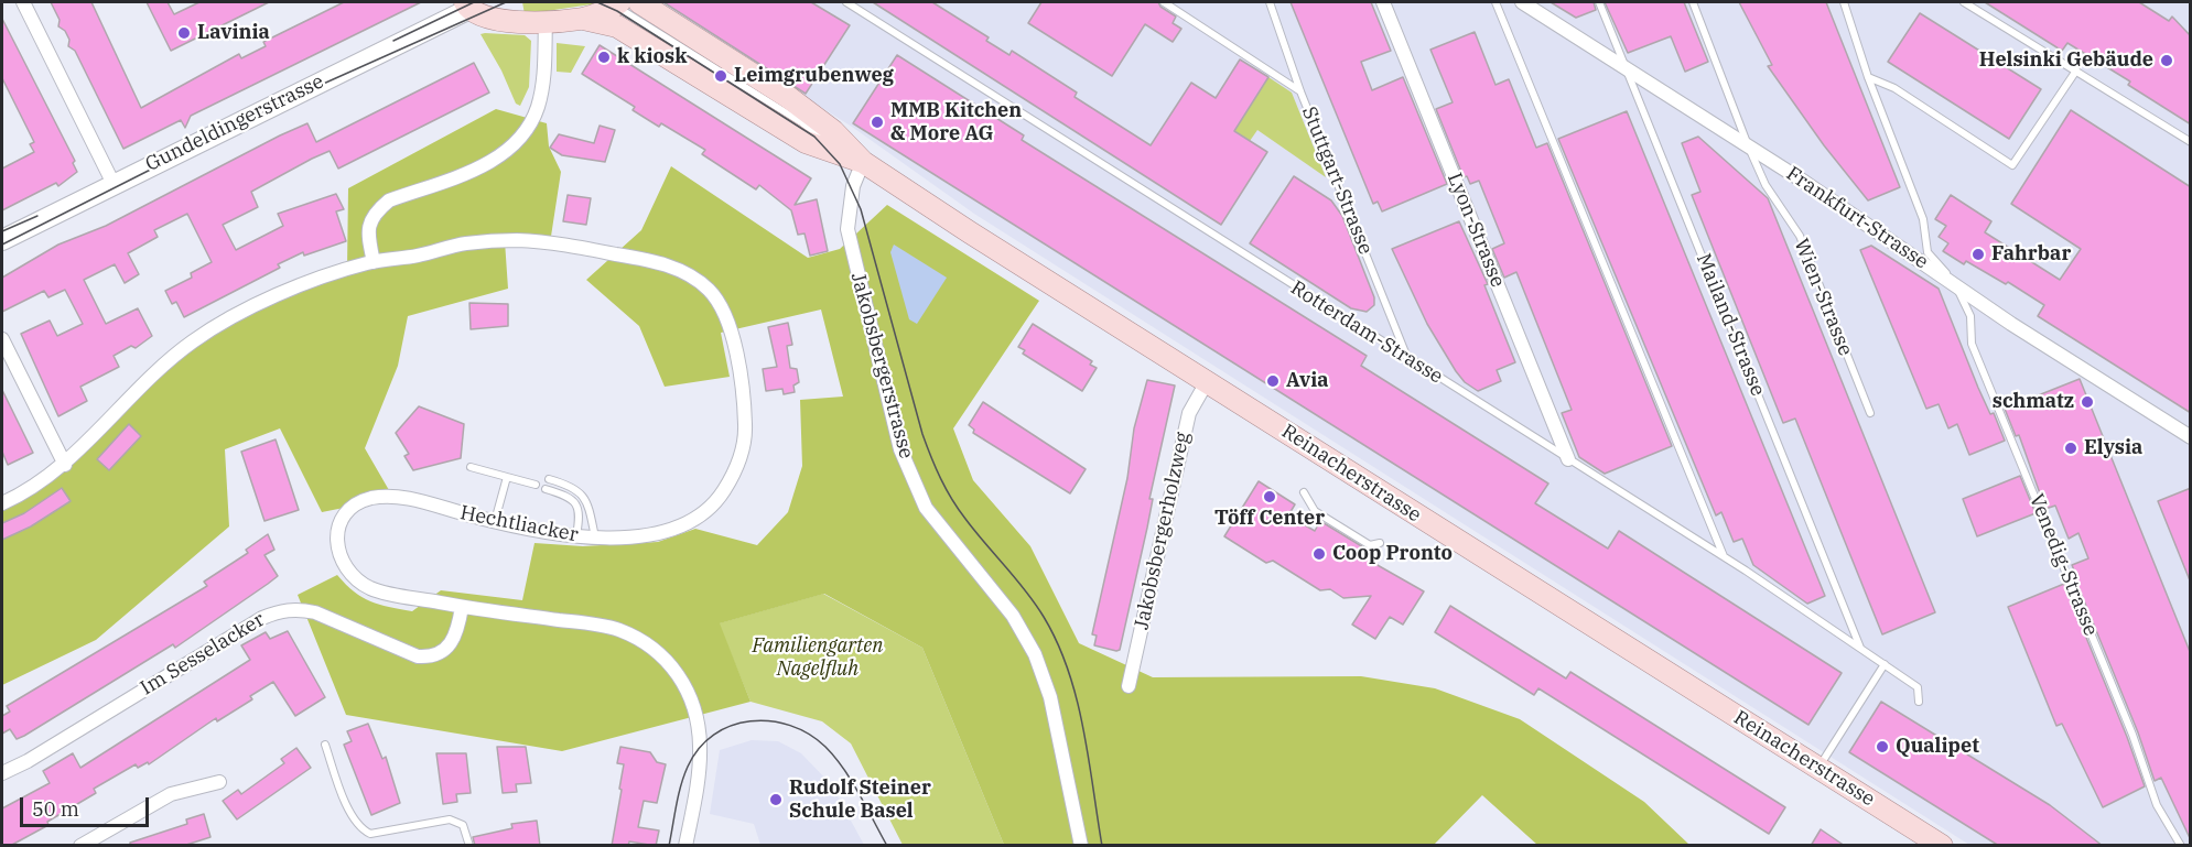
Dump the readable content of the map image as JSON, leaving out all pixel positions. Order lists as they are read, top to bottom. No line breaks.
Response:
{"streets":{"main road":["Gundeldingerstrasse","Reinacherstrasse"],"street":["Frankfurt-Strasse","Lyon-Strasse","Jakobsbergerstrasse","Hechtliacker","Jakobsbergerholzweg","Im Sesselacker"],"lane":["Stuttgart-Strasse","Wien-Strasse","Mailand-Strasse","Rotterdam-Strasse","Venedig-Strasse"]},"crossings":[["Stuttgart-Strasse","Rotterdam-Strasse"],["Frankfurt-Strasse","Wien-Strasse"],["Frankfurt-Strasse","Mailand-Strasse"],["Frankfurt-Strasse","Venedig-Strasse"],["Lyon-Strasse","Rotterdam-Strasse"],["Mailand-Strasse","Rotterdam-Strasse"],["Jakobsbergerstrasse","Reinacherstrasse"],["Reinacherstrasse","Jakobsbergerholzweg"],["Hechtliacker","Im Sesselacker"]],"parks":["Familiengarten Nagelfluh"],"places":["Lavinia","k kiosk","Helsinki Gebäude","Leimgrubenweg","MMB Kitchen & More AG","Fahrbar","Avia","schmatz","Elysia","Töff Center","Coop Pronto","Qualipet","Rudolf Steiner Schule Basel"],"scale_bar":"50 m"}
